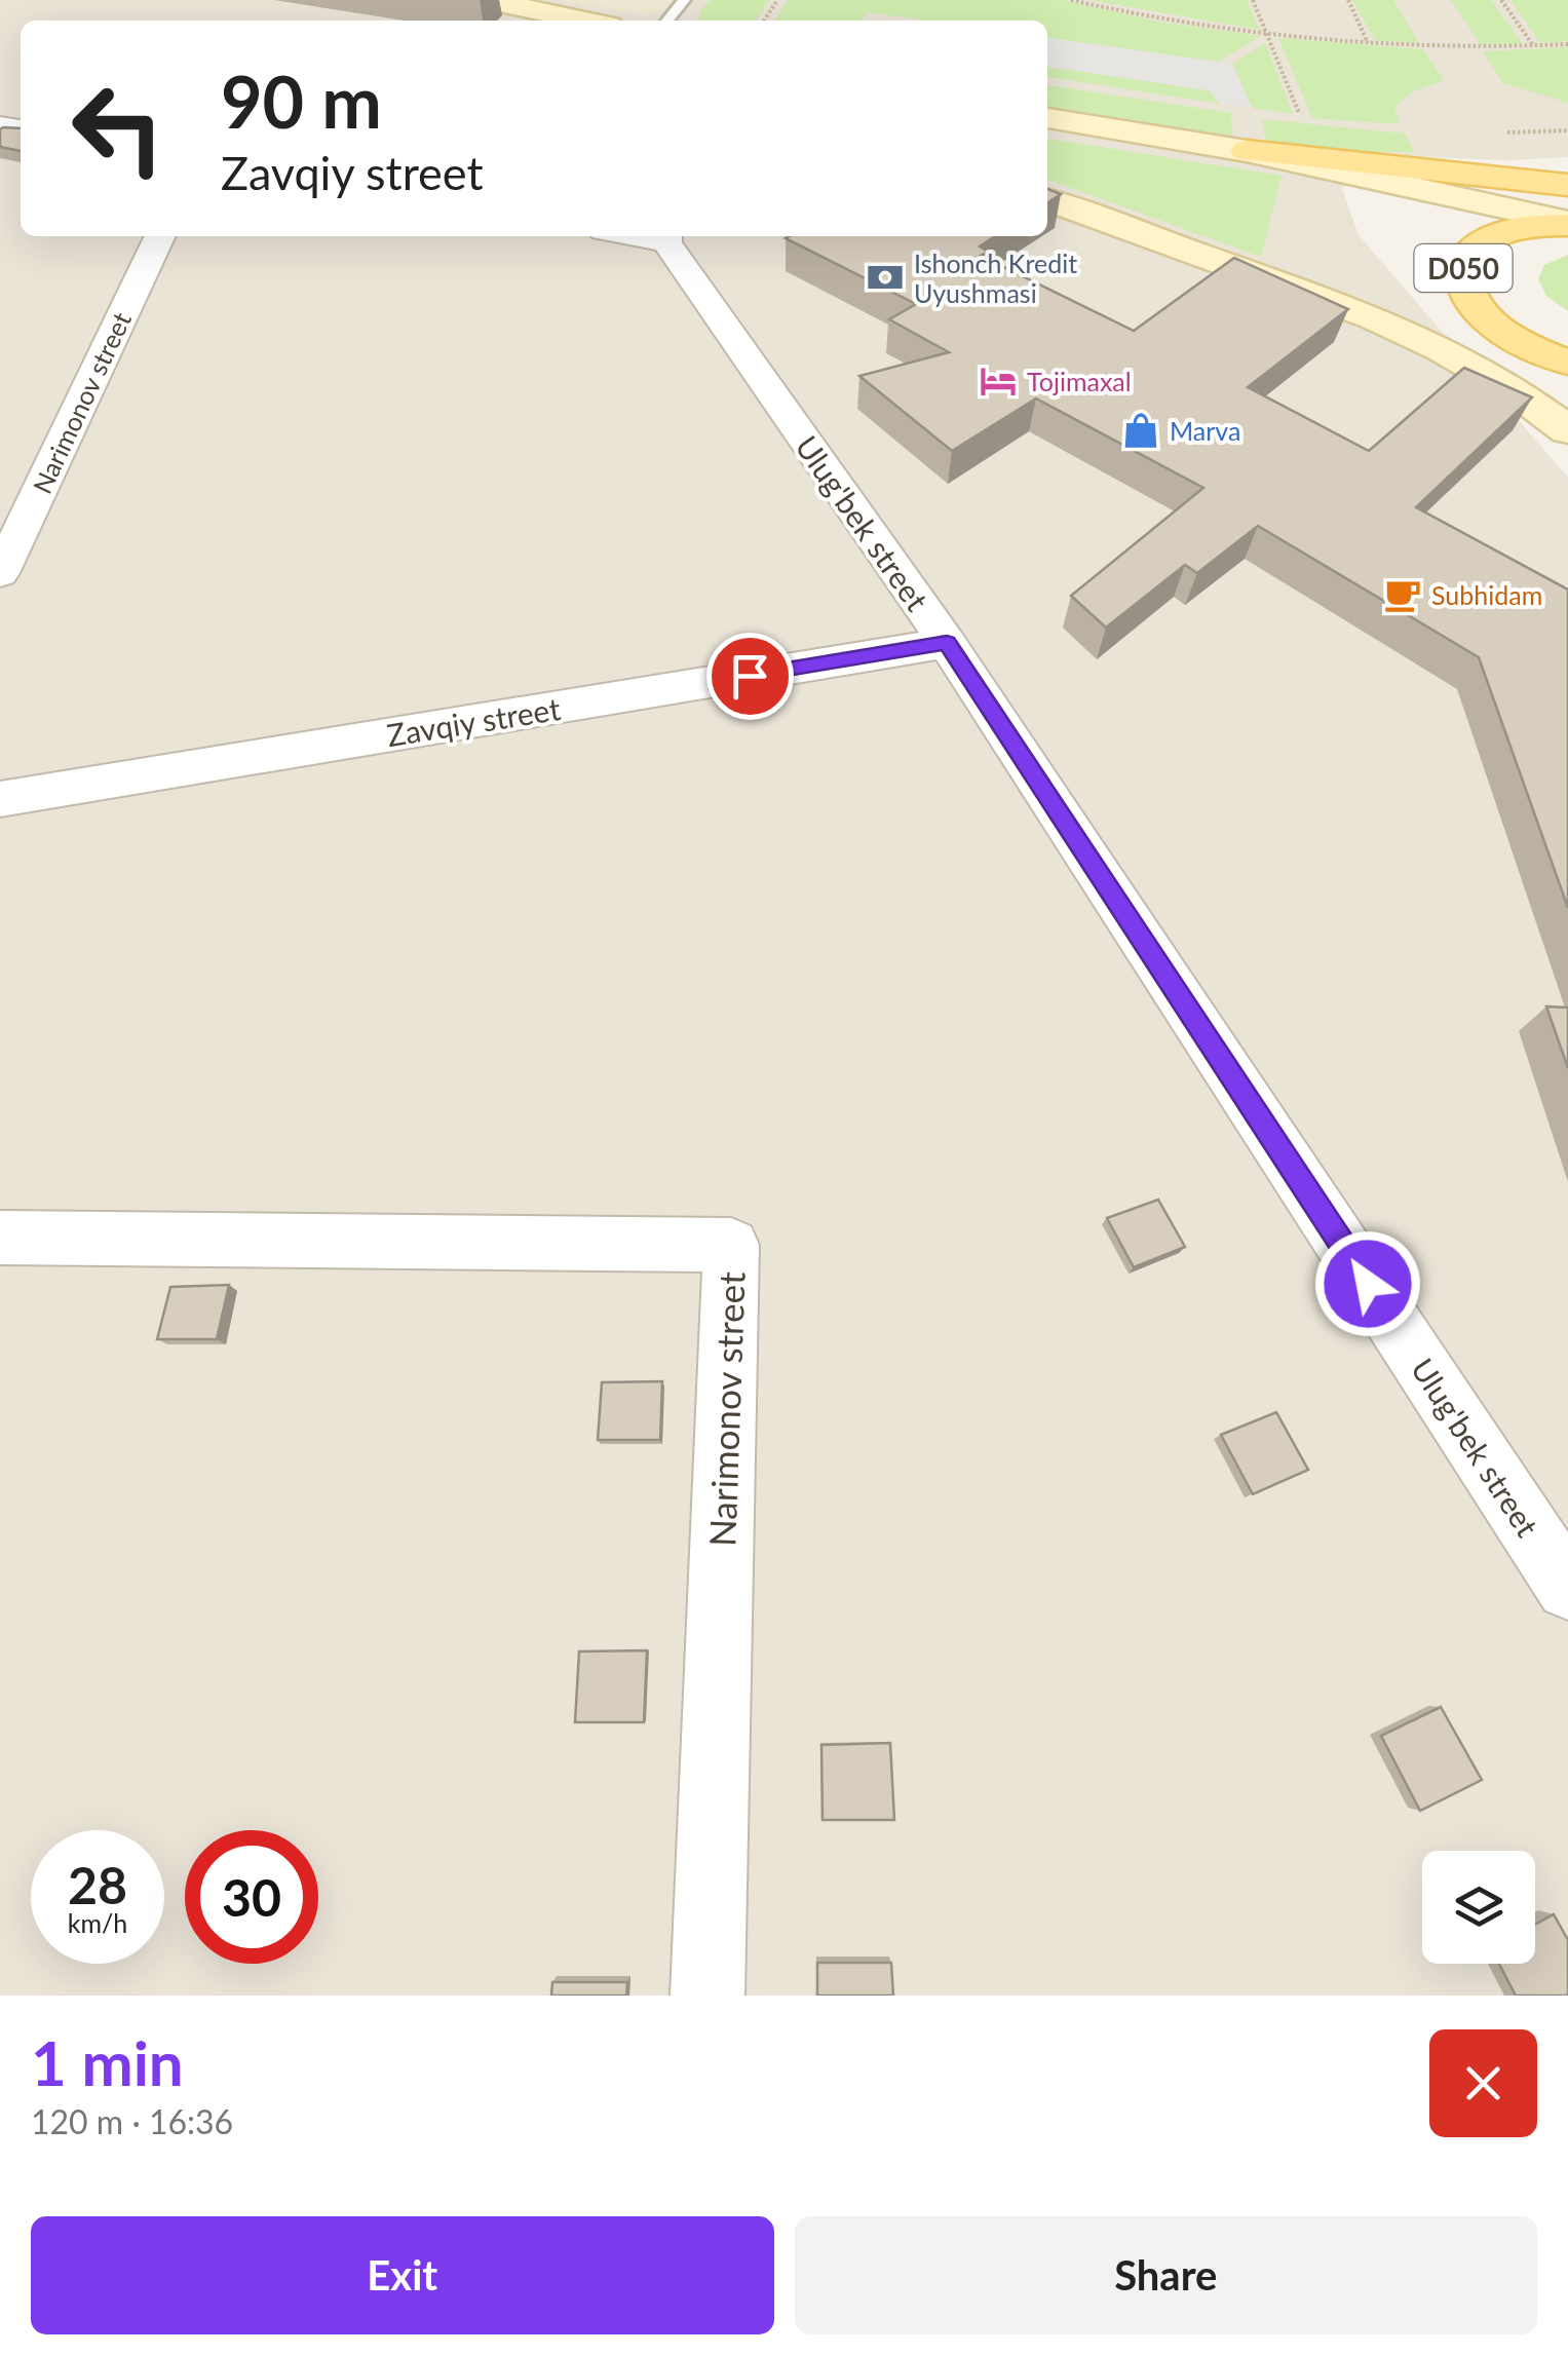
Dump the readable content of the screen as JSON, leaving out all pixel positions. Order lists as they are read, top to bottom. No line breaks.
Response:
{"streets":{"main road":["D050"],"street":["Narimonov street","Ulug'bek street","Zavqiy street"]},"crossings":[["Ulug'bek street","Zavqiy street"]],"places":{"bank":["Ishonch Kredit Uyushmasi"],"hotel":["Tojimaxal"],"shop":["Marva"],"cafe":["Subhidam"]},"page":{"turn":["90 m","Zavqiy street"],"speed":"28 km/h","limit":"30","heading":["1 min","120 m · 16:36"],"buttons":["Exit","Share"]}}
